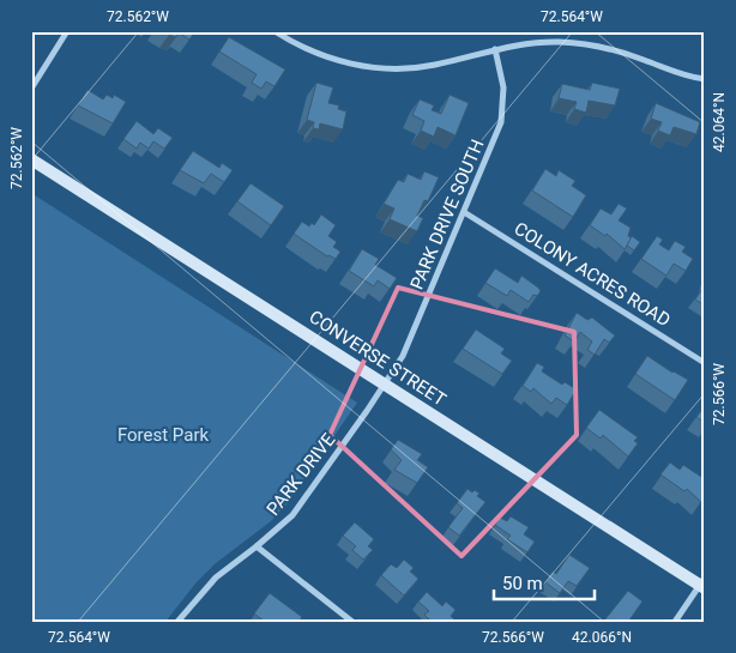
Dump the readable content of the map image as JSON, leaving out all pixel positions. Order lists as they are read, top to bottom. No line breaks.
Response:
{"streets":{"main road":["CONVERSE STREET"],"street":["PARK DRIVE SOUTH","COLONY ACRES ROAD","PARK DRIVE"]},"crossings":[["PARK DRIVE SOUTH","COLONY ACRES ROAD"],["PARK DRIVE SOUTH","CONVERSE STREET"],["PARK DRIVE SOUTH","PARK DRIVE"],["CONVERSE STREET","PARK DRIVE"]],"parks":["Forest Park"],"scale_bar":"50 m","coordinates":["72.562°W","72.564°W","42.064°N","72.566°W","42.066°N"]}
